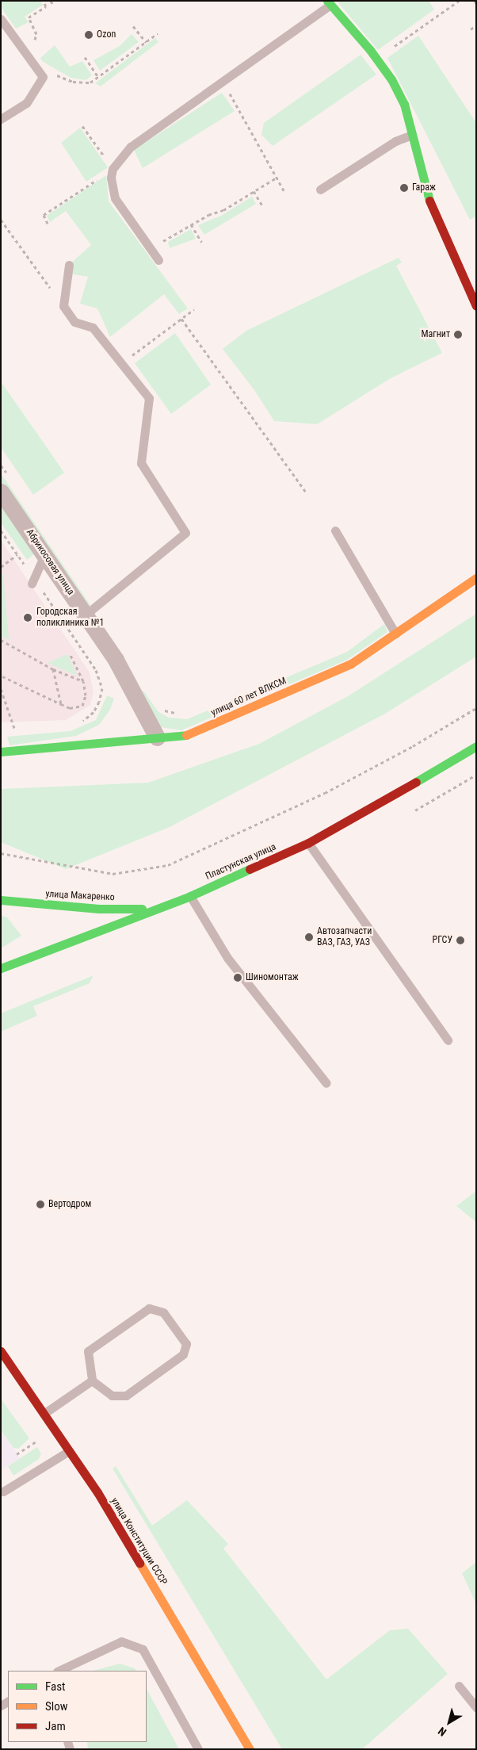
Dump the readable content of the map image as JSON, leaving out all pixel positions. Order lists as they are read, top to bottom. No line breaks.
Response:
{"streets":{"street":["Абрикосовая улица","улица 60 лет ВЛКСМ","Пластунская улица","улица Макаренко","улица Конституции СССР"]},"crossings":[["Абрикосовая улица","улица 60 лет ВЛКСМ"],["Пластунская улица","улица Макаренко"]],"places":["Ozon","Гараж","Магнит","Городская поликлиника №1","Автозапчасти ВАЗ, ГАЗ, УАЗ","РГСУ","Шиномонтаж","Вертодром"],"legend":["Fast","Slow","Jam"],"north":"bottom left"}
